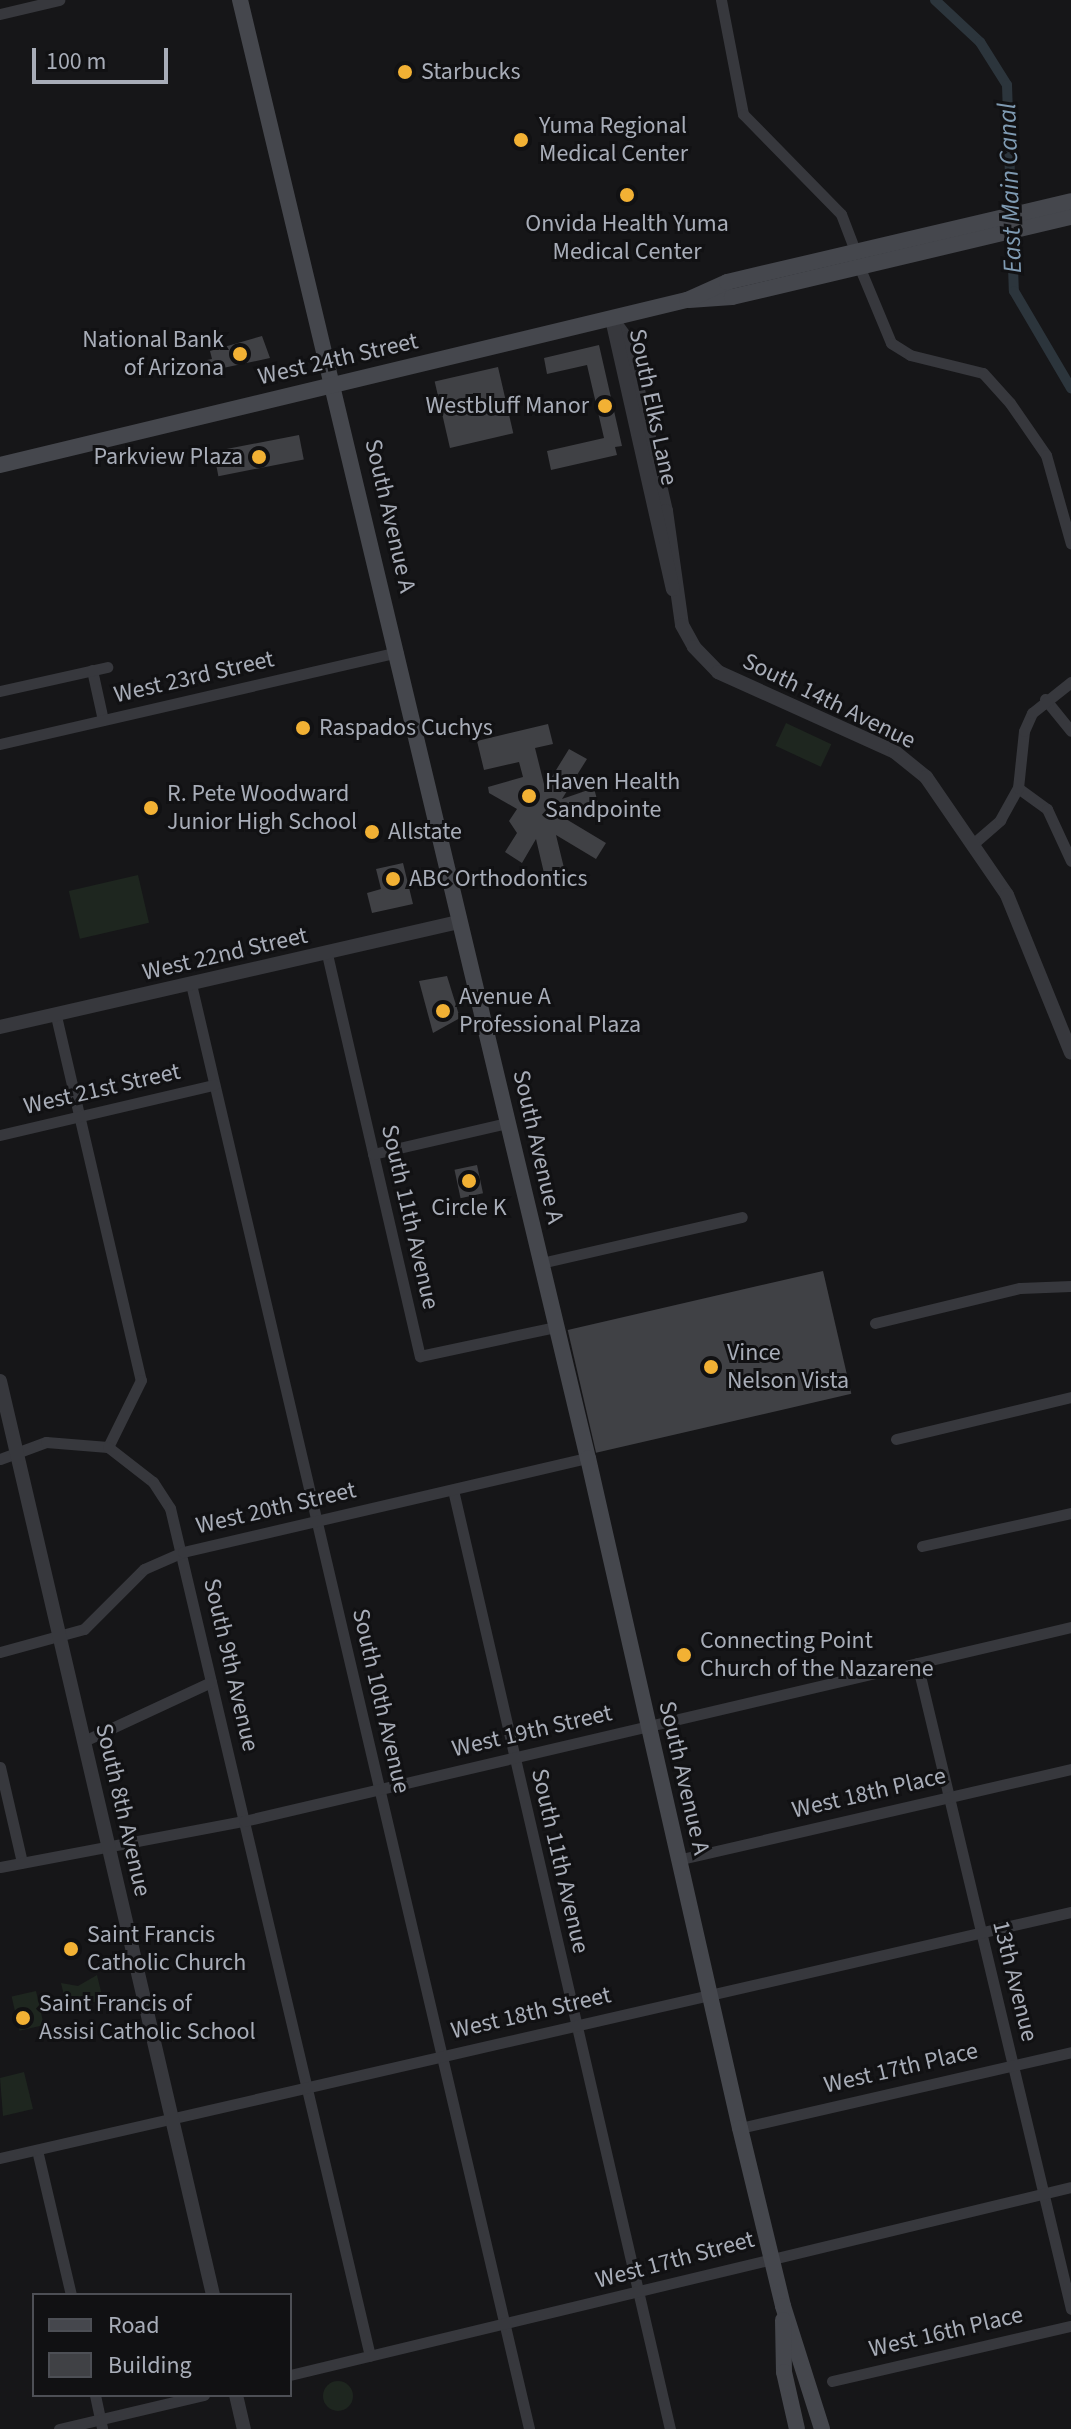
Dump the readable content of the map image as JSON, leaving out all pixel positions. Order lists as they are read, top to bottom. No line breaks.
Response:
{"streets":{"main road":["West 24th Street","South Avenue A"],"street":["South Elks Lane","West 23rd Street","South 14th Avenue","West 22nd Street","West 21st Street","South 11th Avenue","West 20th Street","South 9th Avenue","South 10th Avenue","West 19th Street","West 18th Place","South 8th Avenue","13th Avenue","West 18th Street","West 17th Place","West 17th Street","West 16th Place"]},"crossings":[["West 24th Street","South Elks Lane"],["West 24th Street","South Avenue A"],["South Elks Lane","South 14th Avenue"],["South Avenue A","West 23rd Street"],["South Avenue A","West 22nd Street"],["South Avenue A","South 11th Avenue"],["South Avenue A","West 20th Street"],["South Avenue A","West 19th Street"],["South Avenue A","West 18th Place"],["South Avenue A","West 18th Street"],["South Avenue A","West 17th Place"],["South Avenue A","West 17th Street"],["West 22nd Street","South 11th Avenue"],["West 22nd Street","South 10th Avenue"],["West 21st Street","South 10th Avenue"],["South 11th Avenue","West 20th Street"],["South 11th Avenue","West 19th Street"],["South 11th Avenue","West 18th Street"],["South 11th Avenue","West 17th Street"],["West 20th Street","South 9th Avenue"],["West 20th Street","South 10th Avenue"],["West 20th Street","South 8th Avenue"],["South 9th Avenue","West 19th Street"],["South 9th Avenue","West 18th Street"],["South 9th Avenue","West 17th Street"],["South 10th Avenue","West 19th Street"],["South 10th Avenue","West 18th Street"],["South 10th Avenue","West 17th Street"],["West 19th Street","South 8th Avenue"],["West 19th Street","13th Avenue"],["West 18th Place","13th Avenue"],["South 8th Avenue","West 18th Street"],["13th Avenue","West 18th Street"],["13th Avenue","West 17th Place"],["13th Avenue","West 17th Street"]],"water":["East Main Canal"],"places":["Starbucks","Yuma Regional Medical Center","Onvida Health Yuma Medical Center","National Bank of Arizona","Westbluff Manor","Parkview Plaza","Raspados Cuchys","Haven Health Sandpointe","R. Pete Woodward Junior High School","Allstate","ABC Orthodontics","Avenue A Professional Plaza","Circle K","Vince Nelson Vista","Connecting Point Church of the Nazarene","Saint Francis Catholic Church","Saint Francis of Assisi Catholic School"],"legend":["Road","Building"],"scale_bar":"100 m"}
